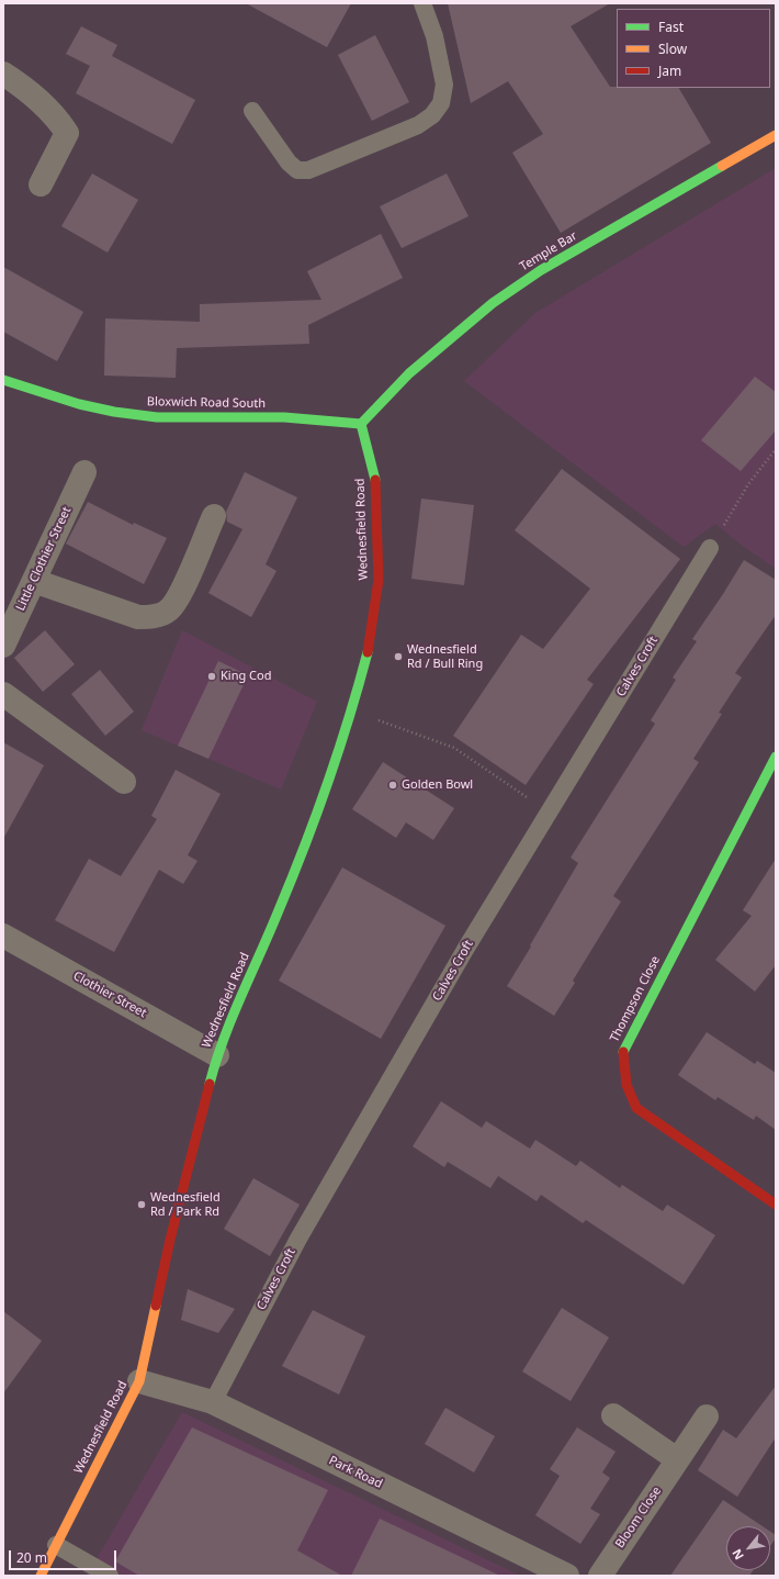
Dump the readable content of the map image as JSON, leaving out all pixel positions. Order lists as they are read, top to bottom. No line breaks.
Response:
{"streets":{"main road":["Temple Bar","Bloxwich Road South","Wednesfield Road","Thompson Close"],"street":["Little Clothier Street","Clothier Street","Park Road","Bloom Close"],"lane":["Calves Croft"]},"crossings":[["Temple Bar","Bloxwich Road South"],["Temple Bar","Wednesfield Road"],["Bloxwich Road South","Wednesfield Road"],["Wednesfield Road","Clothier Street"],["Wednesfield Road","Park Road"],["Calves Croft","Park Road"]],"places":["Wednesfield Rd / Bull Ring","King Cod","Golden Bowl","Wednesfield Rd / Park Rd"],"legend":["Fast","Slow","Jam"],"scale_bar":"20 m","north":"bottom left"}
